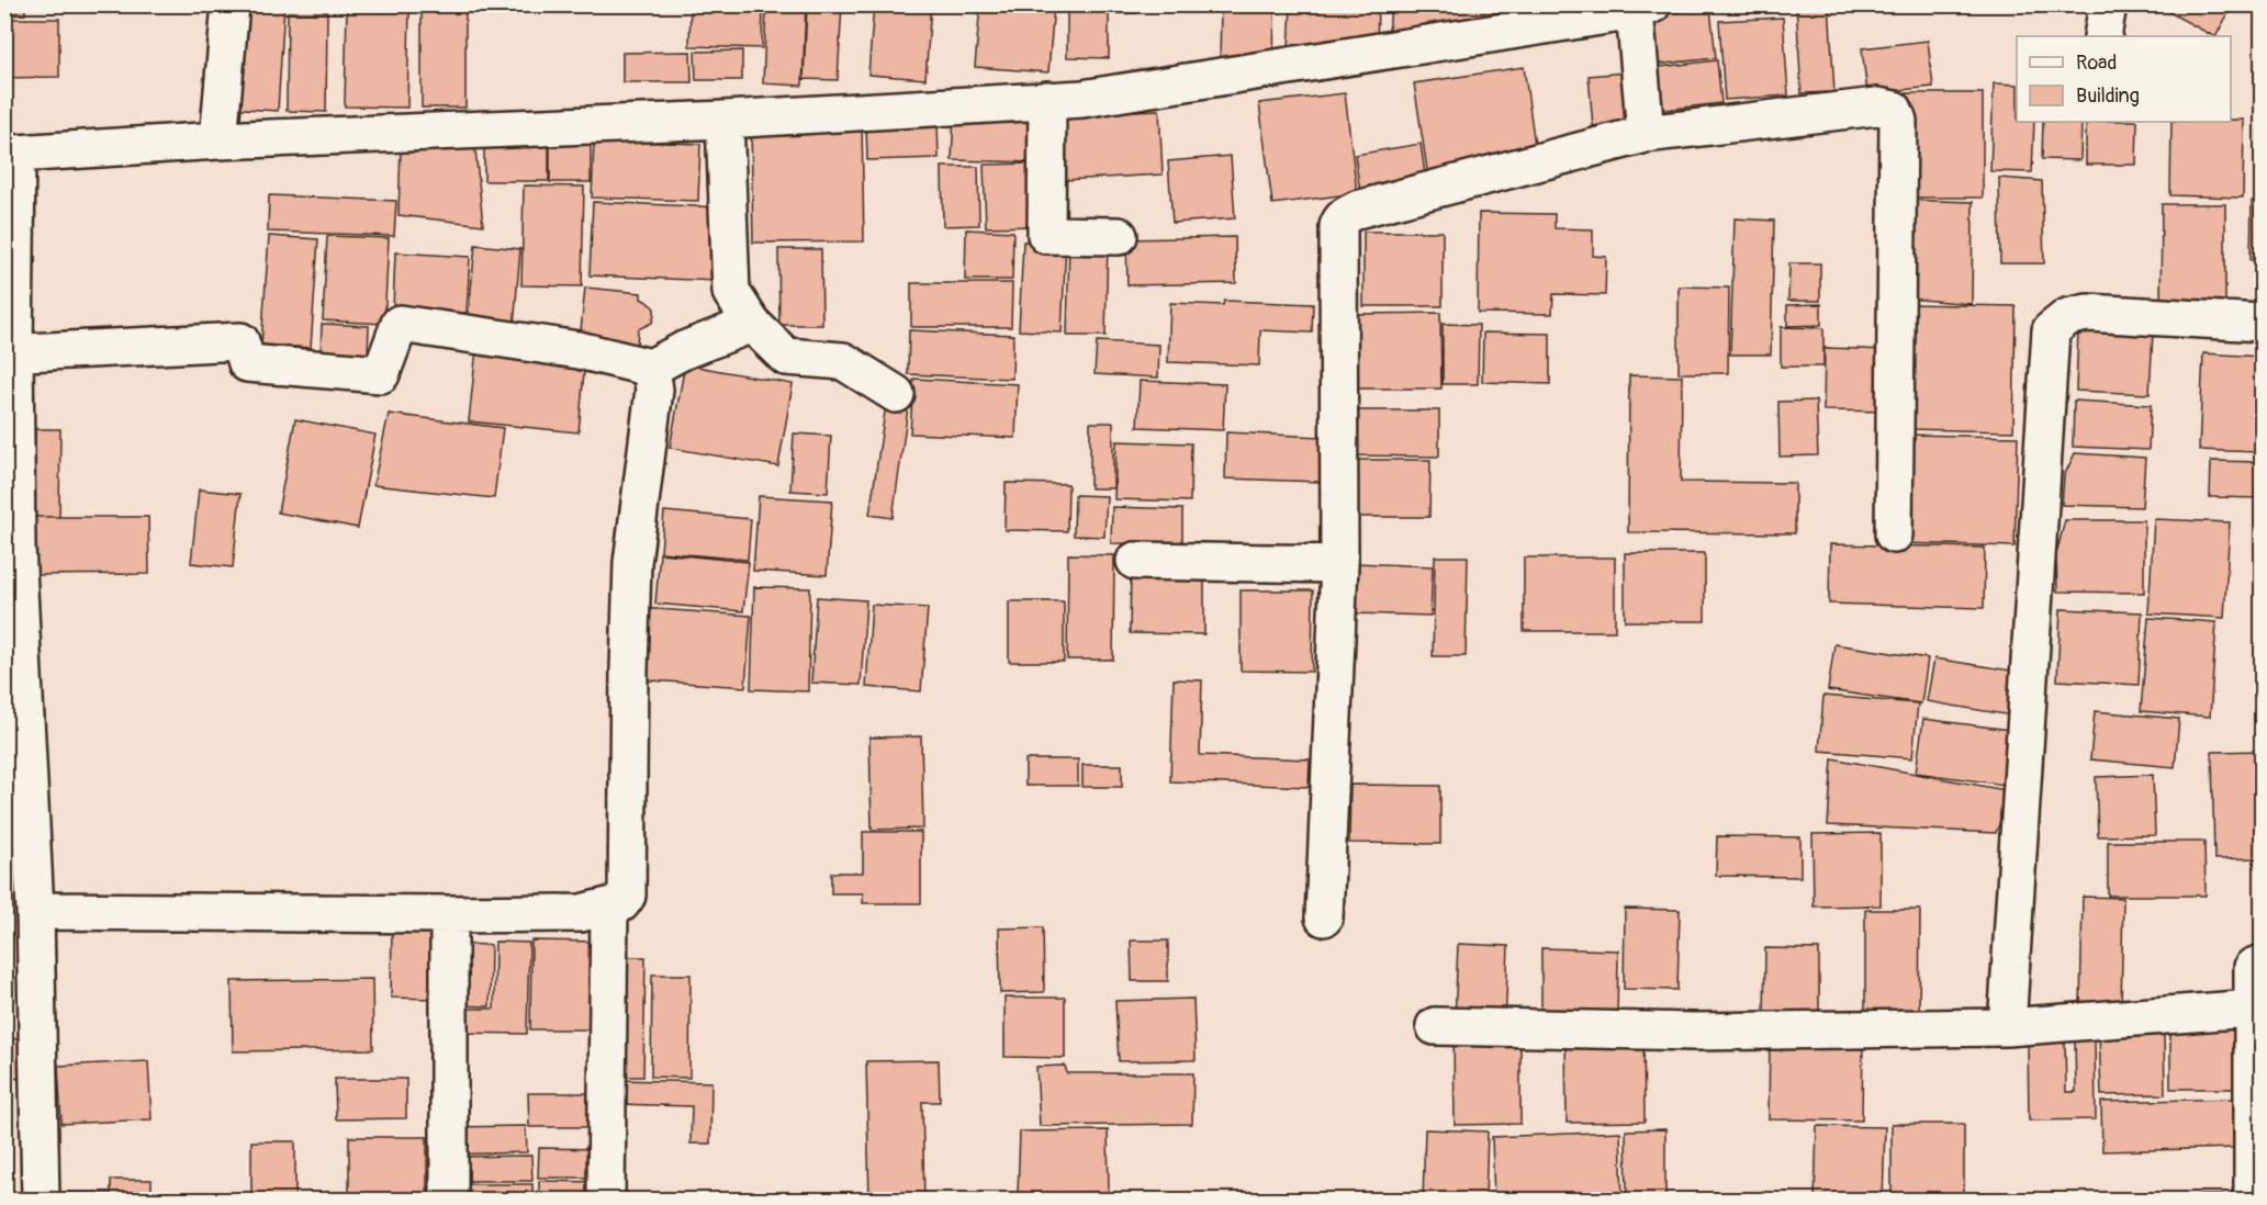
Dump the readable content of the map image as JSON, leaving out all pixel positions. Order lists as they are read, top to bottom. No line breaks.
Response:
{"legend":["Road","Building"]}
